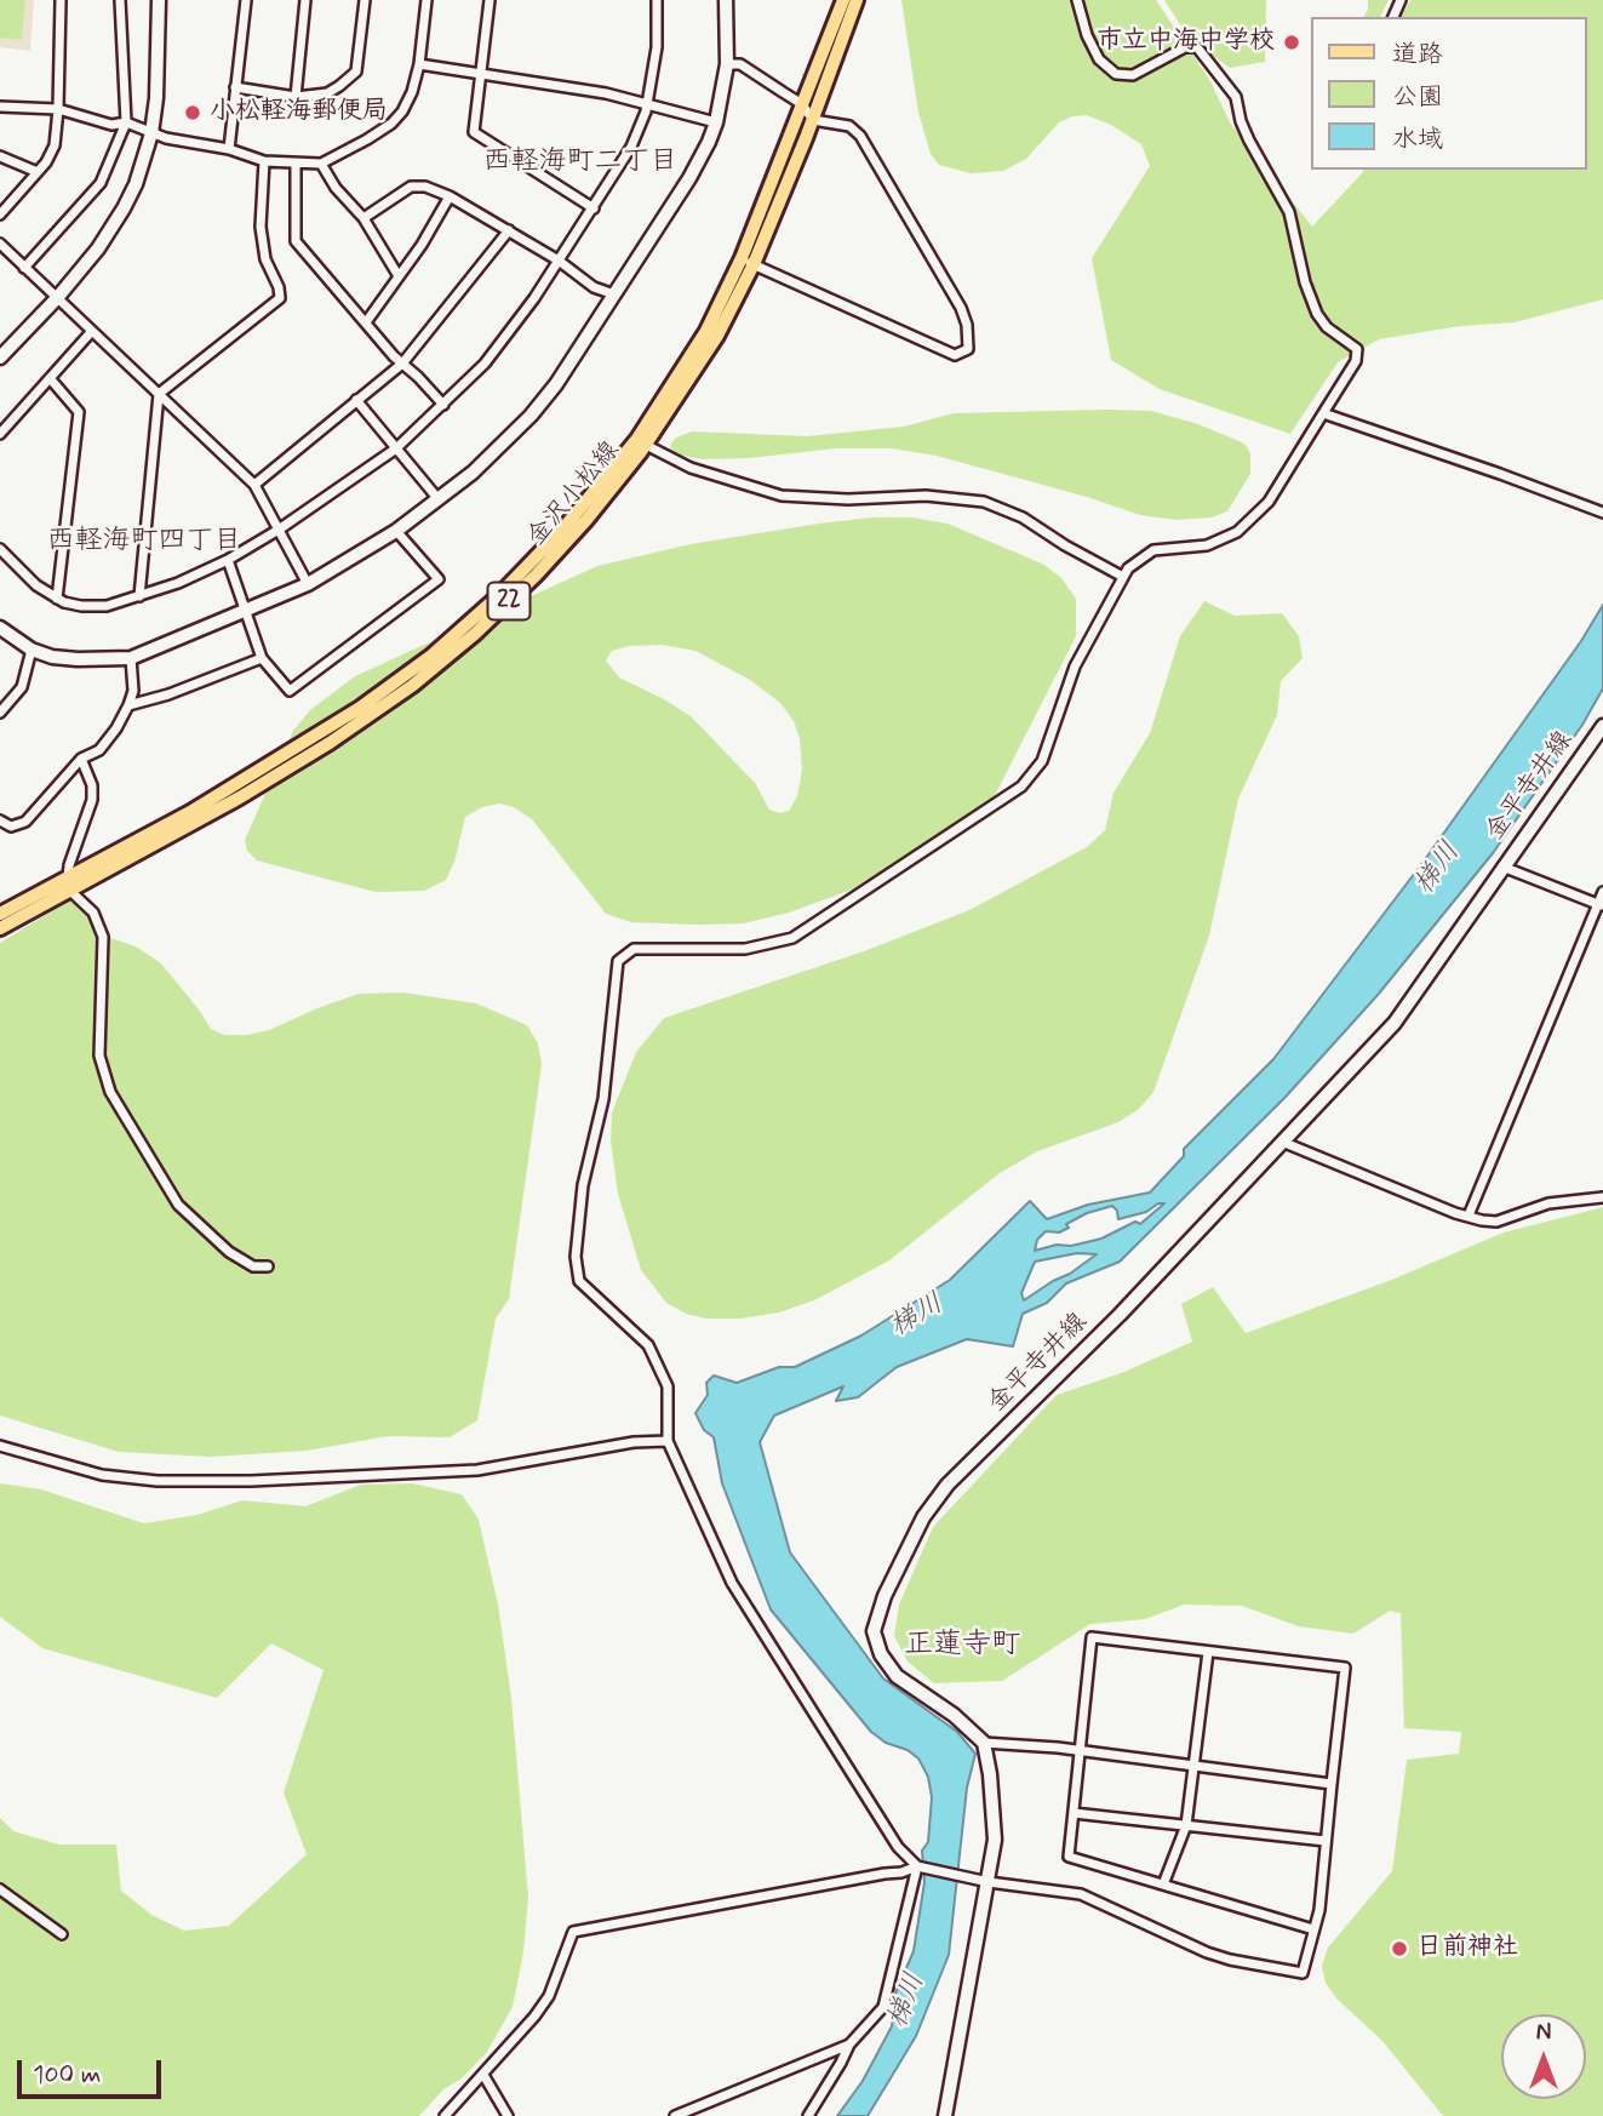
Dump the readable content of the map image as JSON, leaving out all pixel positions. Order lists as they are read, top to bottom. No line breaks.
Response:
{"streets":{"main road":["金沢小松線","22","金平寺井線"]},"districts":["西軽海町二丁目","西軽海町四丁目","正蓮寺町"],"water":["梯川"],"places":["市立中海中学校","小松軽海郵便局","日前神社"],"legend":["道路","公園","水域"],"scale_bar":"100 m","north":"top"}
